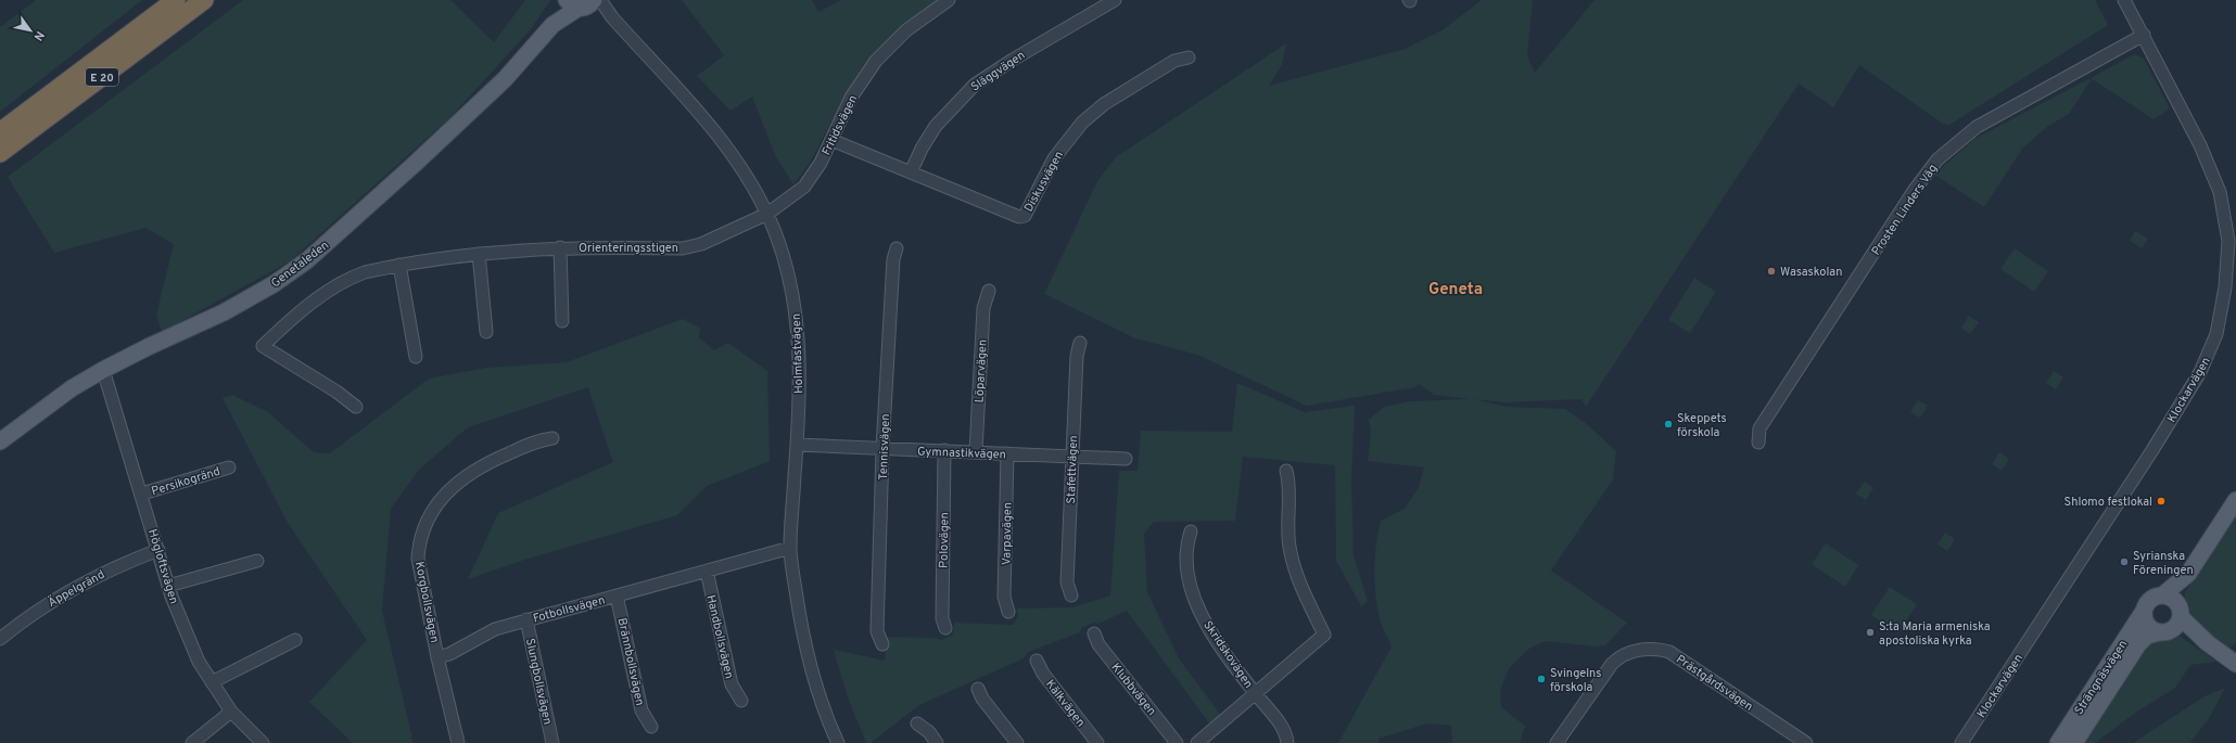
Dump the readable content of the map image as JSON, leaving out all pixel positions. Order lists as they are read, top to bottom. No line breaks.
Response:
{"streets":{"highway":["E 20"],"main road":["Genetaleden","Strängnäsvägen"],"street":["Släggvägen","Fritidsvägen","Diskusvägen","Prosten Linders Väg","Orienteringsstigen","Holmfastvägen","Löparvägen","Klockarvägen","Tennisvägen","Gymnastikvägen","Stafettvägen","Persikogränd","Varpavägen","Polovägen","Högloftsvägen","Äppelgränd","Korgbollsvägen","Fotbollsvägen","Handbollsvägen","Skridskovägen","Brännbollsvägen","Slungbollsvägen","Prästgårdsvägen","Klubbvägen","Kälkvägen"]},"crossings":[["Släggvägen","Diskusvägen"],["Fritidsvägen","Diskusvägen"],["Fritidsvägen","Orienteringsstigen"],["Fritidsvägen","Holmfastvägen"],["Prosten Linders Väg","Klockarvägen"],["Orienteringsstigen","Holmfastvägen"],["Genetaleden","Holmfastvägen"],["Genetaleden","Högloftsvägen"],["Holmfastvägen","Gymnastikvägen"],["Holmfastvägen","Fotbollsvägen"],["Löparvägen","Gymnastikvägen"],["Tennisvägen","Gymnastikvägen"],["Gymnastikvägen","Stafettvägen"],["Gymnastikvägen","Varpavägen"],["Gymnastikvägen","Polovägen"],["Persikogränd","Högloftsvägen"],["Högloftsvägen","Äppelgränd"],["Korgbollsvägen","Fotbollsvägen"],["Fotbollsvägen","Handbollsvägen"],["Fotbollsvägen","Brännbollsvägen"],["Fotbollsvägen","Slungbollsvägen"]],"districts":["Geneta"],"places":["Wasaskolan","Skeppets förskola","Shlomo festlokal","Syrianska Föreningen","S:ta Maria armeniska apostoliska kyrka","Svingelns förskola"],"north":"bottom right"}
